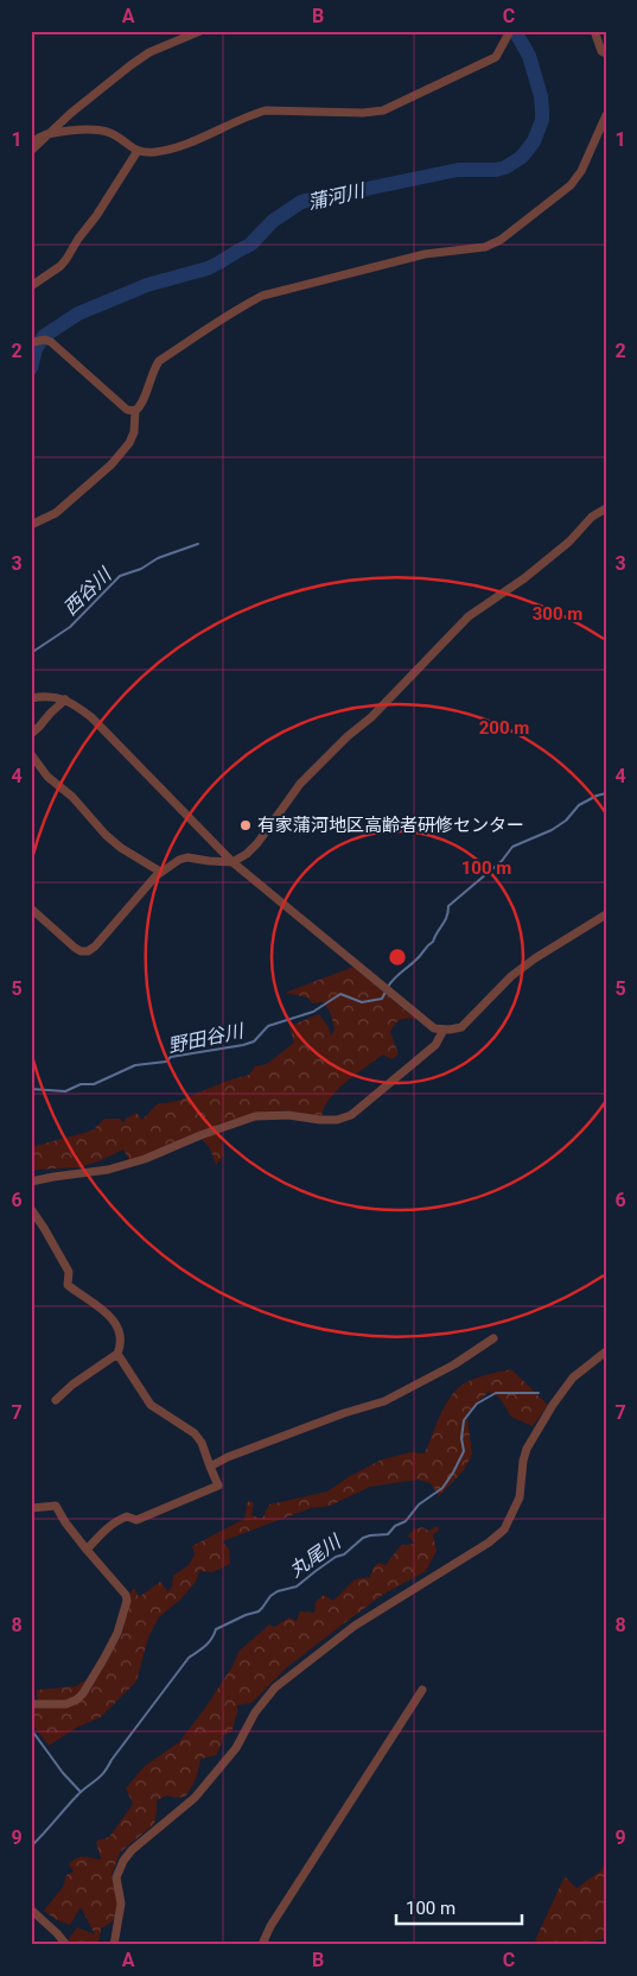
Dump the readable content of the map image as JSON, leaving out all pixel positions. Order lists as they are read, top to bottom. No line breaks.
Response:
{"water":["蒲河川","西谷川","野田谷川","丸尾川"],"places":["有家蒲河地区高齢者研修センター"],"scale_bar":"100 m","grid":{"columns":["A","B","C"],"rows":["1","2","3","4","5","6","7","8","9"]},"rings":["300 m","200 m","100 m"]}
